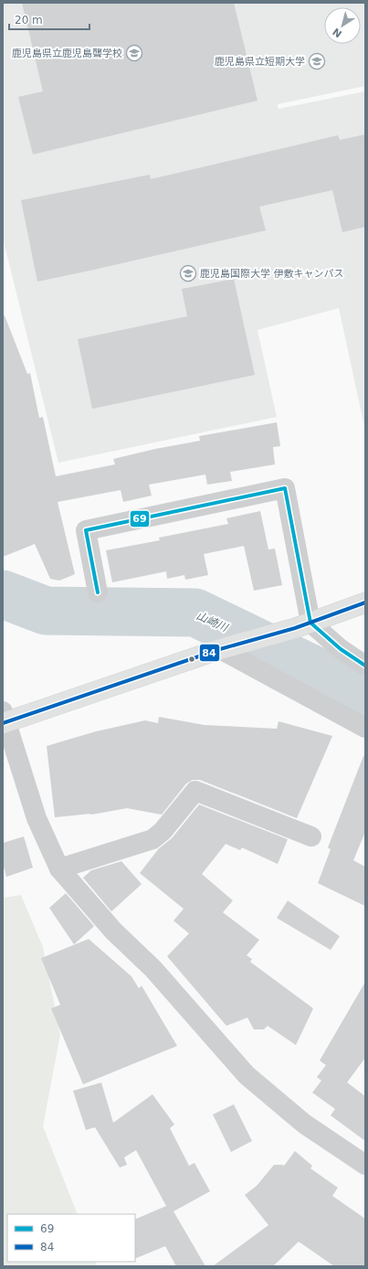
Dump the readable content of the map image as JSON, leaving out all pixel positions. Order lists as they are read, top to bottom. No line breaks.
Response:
{"water":["山崎川"],"places":{"school or university":["鹿児島県立鹿児島聾学校","鹿児島県立短期大学","鹿児島国際大学 伊敷キャンパス"]},"lines":["transit line 69","transit line 84"],"legend":["69","84"],"scale_bar":"20 m","north":"bottom left"}
